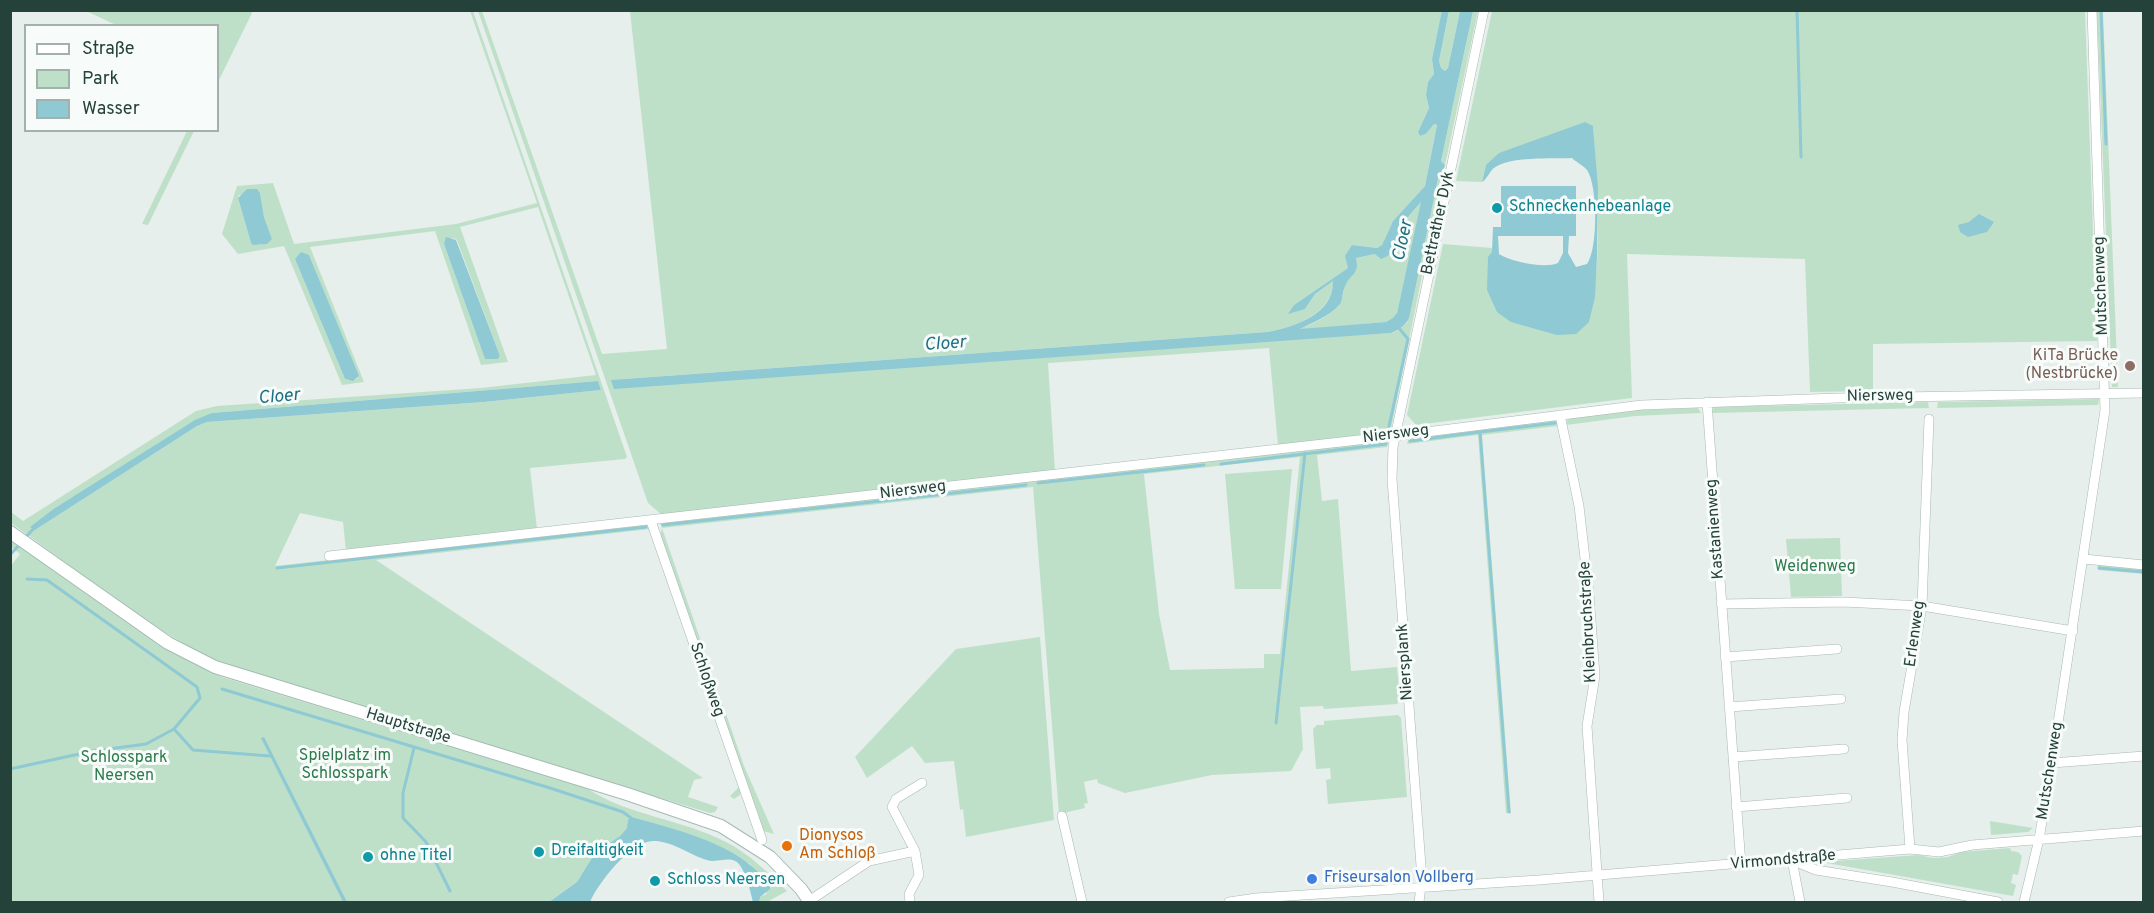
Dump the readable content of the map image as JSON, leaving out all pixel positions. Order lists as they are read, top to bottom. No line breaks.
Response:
{"streets":{"street":["Bettrather Dyk","Mutschenweg","Niersweg","Kastanienweg","Kleinbruchstraße","Erlenweg","Niersplank","Schloßweg","Hauptstraße","Virmondstraße"]},"crossings":[["Bettrather Dyk","Niersweg"],["Bettrather Dyk","Niersplank"],["Mutschenweg","Niersweg"],["Mutschenweg","Virmondstraße"],["Niersweg","Kastanienweg"],["Niersweg","Kleinbruchstraße"],["Niersweg","Niersplank"],["Niersweg","Schloßweg"],["Kastanienweg","Virmondstraße"],["Kleinbruchstraße","Virmondstraße"],["Erlenweg","Virmondstraße"],["Niersplank","Virmondstraße"]],"water":["Cloer"],"parks":["Weidenweg","Spielplatz im Schlosspark","Schlosspark Neersen"],"places":["Schneckenhebeanlage","KiTa Brücke (Nestbrücke)","Dionysos Am Schloß","Dreifaltigkeit","ohne Titel","Friseursalon Vollberg","Schloss Neersen"],"legend":["Straße","Park","Wasser"]}
